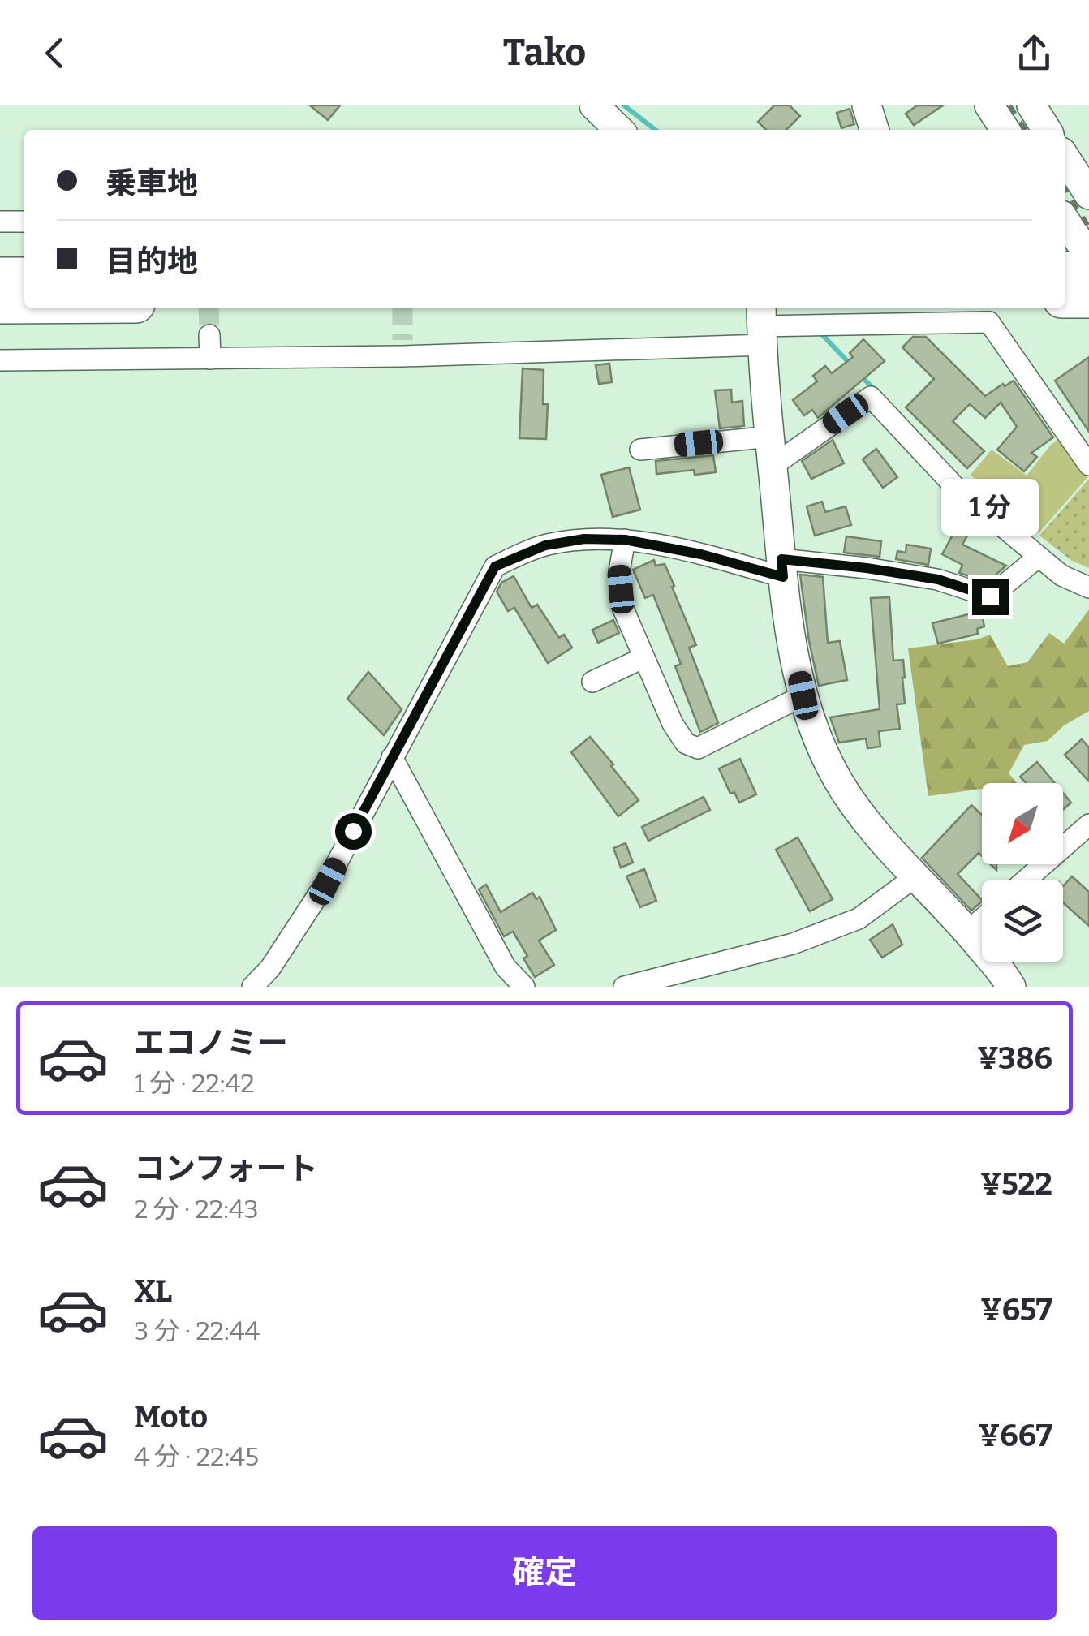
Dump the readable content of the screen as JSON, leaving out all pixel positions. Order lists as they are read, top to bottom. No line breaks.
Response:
{"north":"bottom left","page":{"header":"Tako","banner":["乗車地","目的地"],"bubble":"1 分","list":[{"name":"エコノミー","note":"1 分 · 22:42","value":"¥386"},{"name":"コンフォート","note":"2 分 · 22:43","value":"¥522"},{"name":"XL","note":"3 分 · 22:44","value":"¥657"},{"name":"Moto","note":"4 分 · 22:45","value":"¥667"}],"buttons":"確定"}}
